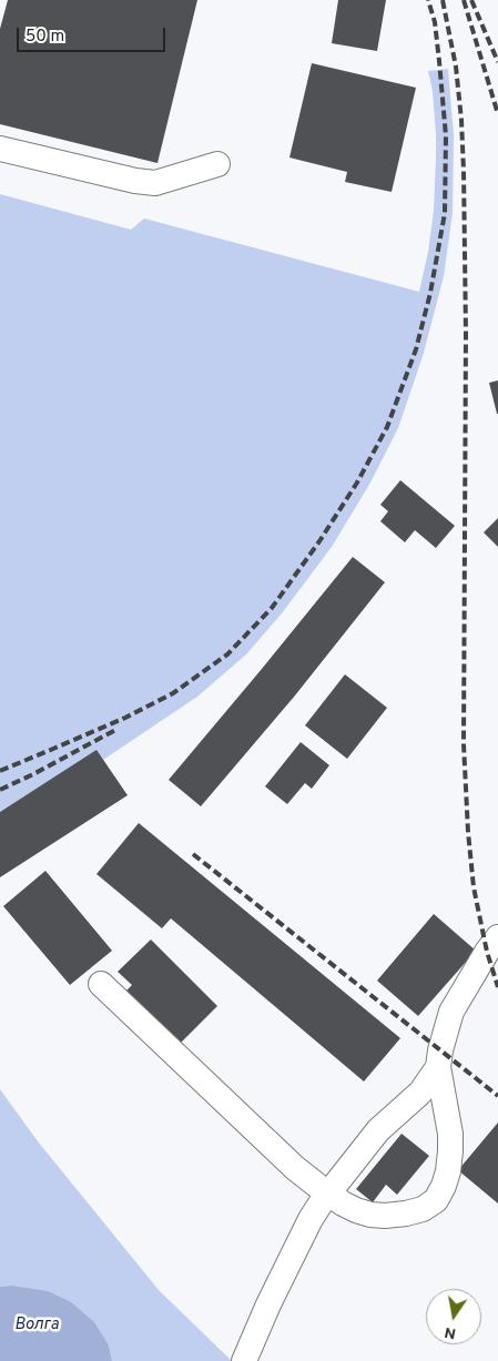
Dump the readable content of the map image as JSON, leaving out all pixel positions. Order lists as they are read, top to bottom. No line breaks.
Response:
{"water":["Волга"],"scale_bar":"50 m","north":"bottom"}
